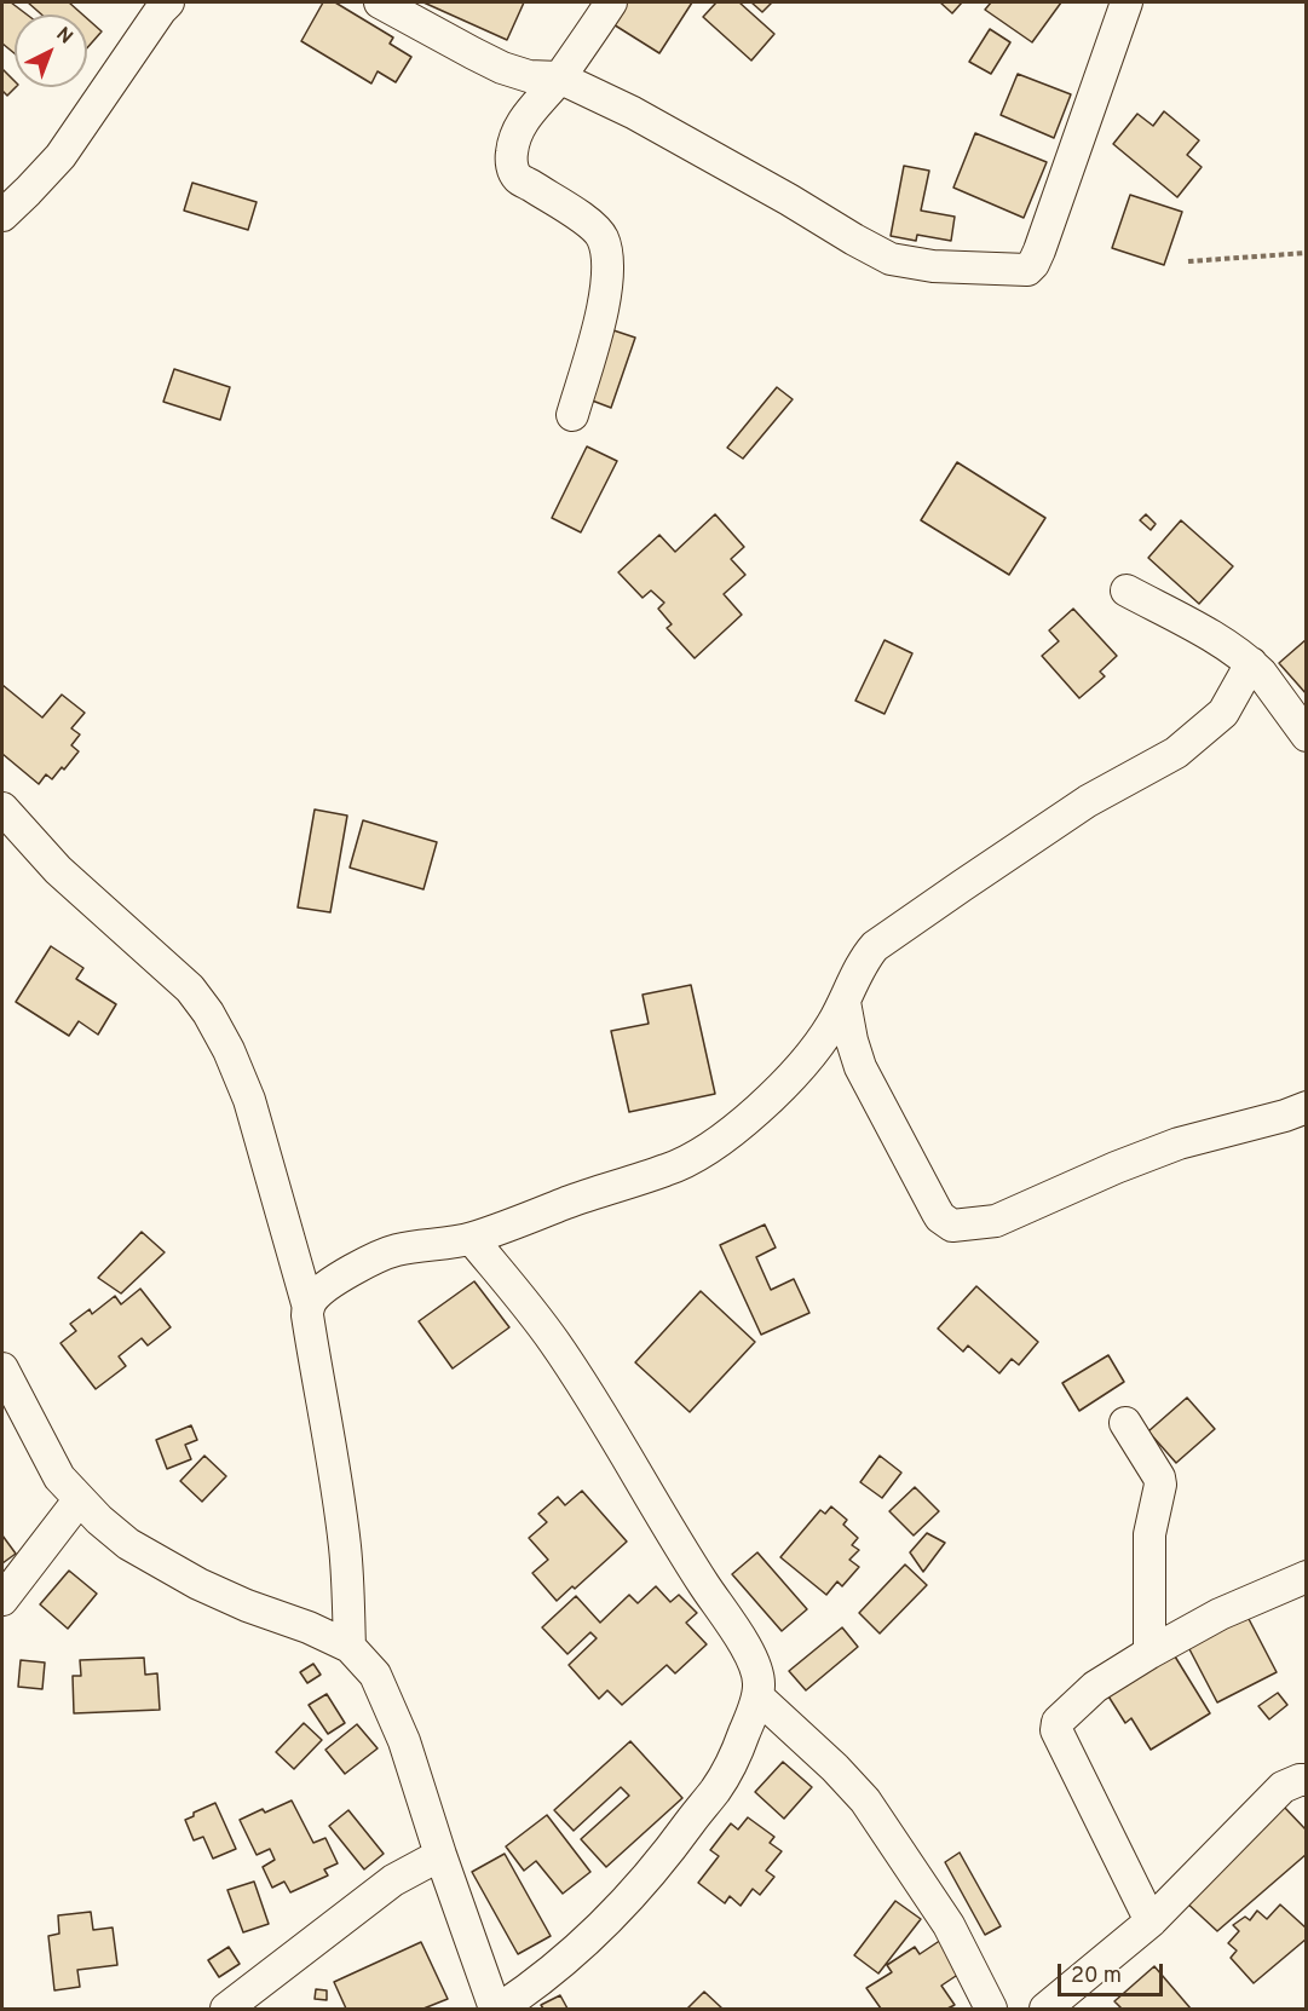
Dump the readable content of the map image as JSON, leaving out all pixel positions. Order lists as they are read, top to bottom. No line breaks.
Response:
{"scale_bar":"20 m","north":"top right"}
